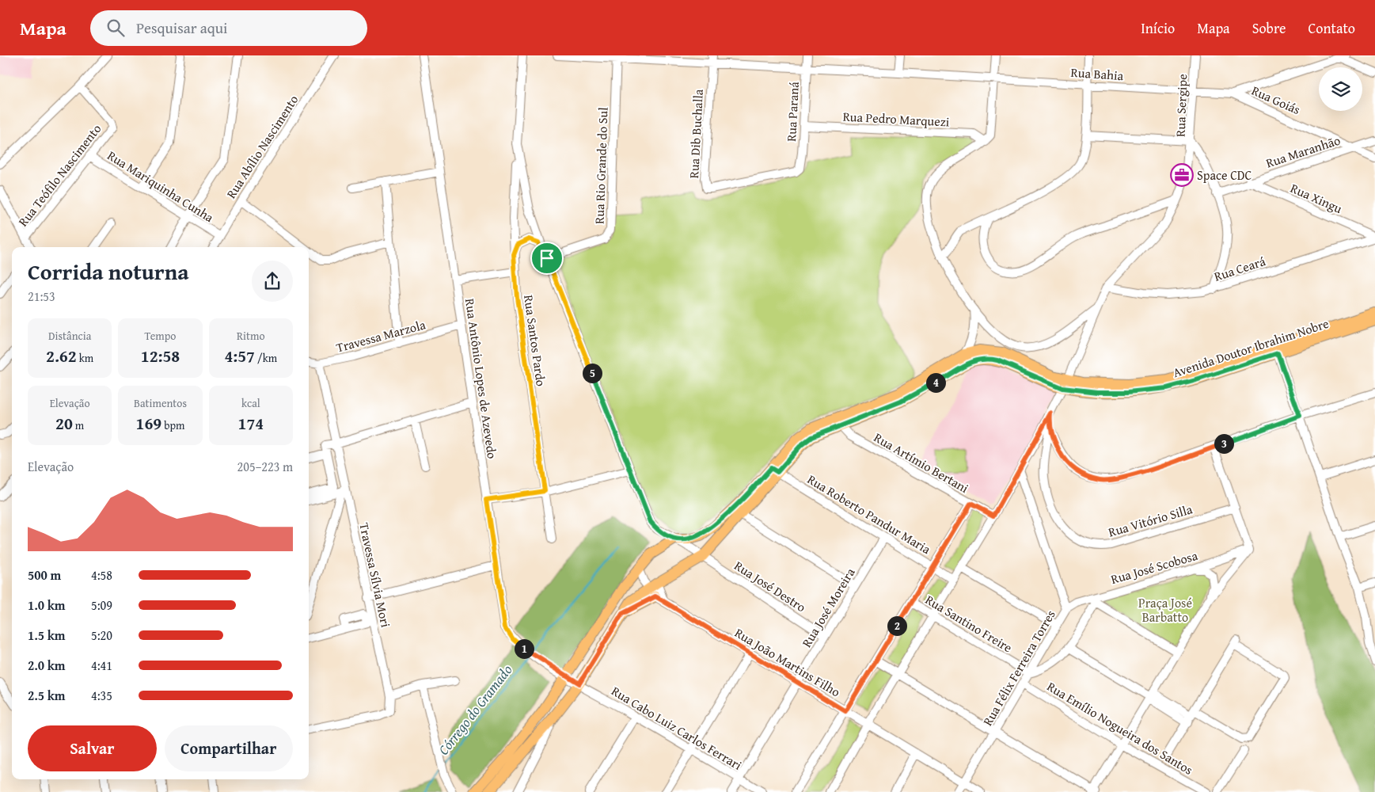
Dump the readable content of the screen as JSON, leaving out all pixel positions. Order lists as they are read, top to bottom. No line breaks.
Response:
{"streets":{"main road":["Avenida Doutor Ibrahim Nobre"],"street":["Rua Bahia","Rua Goiás","Rua Sergipe","Rua Paraná","Rua Pedro Marquezi","Rua Dib Buchalla","Rua Abílio Nascimento","Rua Maranhão","Rua Rio Grande do Sul","Rua Teófilo Nascimento","Rua Mariquinha Cunha","Rua Xingu","Rua Ceará","Travessa Marzola","Rua Santos Pardo","Rua Antônio Lopes de Azevedo","Rua Artímio Bertani","Rua Roberto Pandur Maria","Rua Vitório Silla","Rua José Scobosa","Travessa Sílvia Mori","Rua José Destro","Rua José Moreira","Rua Santino Freire","Rua João Martins Filho","Rua Félix Ferreira Torres","Rua Cabo Luiz Carlos Ferrari","Rua Emílio Nogueira dos Santos"]},"crossings":[["Rua Bahia","Rua Goiás"],["Rua Bahia","Rua Sergipe"],["Rua Bahia","Rua Paraná"],["Rua Bahia","Rua Dib Buchalla"],["Rua Bahia","Rua Rio Grande do Sul"],["Rua Goiás","Rua Maranhão"],["Rua Sergipe","Rua Maranhão"],["Rua Sergipe","Rua Ceará"],["Rua Paraná","Rua Pedro Marquezi"],["Rua Paraná","Rua Dib Buchalla"],["Rua Abílio Nascimento","Rua Mariquinha Cunha"],["Rua Maranhão","Rua Xingu"],["Rua Rio Grande do Sul","Rua José Destro"],["Rua Teófilo Nascimento","Rua Mariquinha Cunha"],["Rua Xingu","Rua Ceará"],["Travessa Marzola","Rua Antônio Lopes de Azevedo"],["Travessa Marzola","Travessa Sílvia Mori"],["Rua Santos Pardo","Rua José Destro"],["Rua Antônio Lopes de Azevedo","Rua Cabo Luiz Carlos Ferrari"],["Rua Roberto Pandur Maria","Rua José Moreira"],["Rua José Scobosa","Rua Félix Ferreira Torres"],["Rua José Destro","Rua José Moreira"],["Rua José Moreira","Rua João Martins Filho"],["Rua José Moreira","Rua Cabo Luiz Carlos Ferrari"],["Rua Santino Freire","Rua Félix Ferreira Torres"],["Rua João Martins Filho","Rua Félix Ferreira Torres"],["Rua Félix Ferreira Torres","Rua Emílio Nogueira dos Santos"]],"water":["Córrego do Gramado"],"parks":["Praça José Barbatto"],"places":{"office":["Space CDC"]},"page":{"header":"Mapa","search":"Pesquisar aqui","nav":["Início","Mapa","Sobre","Contato"],"heading":["Corrida noturna","21:53"],"stats":[["Distância","2.62 km"],["Tempo","12:58"],["Ritmo","4:57 /km"],["Elevação","20 m"],["Batimentos","169 bpm"],["kcal","174"]],"pins":["5","4","3","2","1"],"chart":["Elevação","205–223 m"],"list":[{"name":"500 m","note":"4:58"},{"name":"1.0 km","note":"5:09"},{"name":"1.5 km","note":"5:20"},{"name":"2.0 km","note":"4:41"},{"name":"2.5 km","note":"4:35"}],"buttons":["Salvar","Compartilhar"]}}
